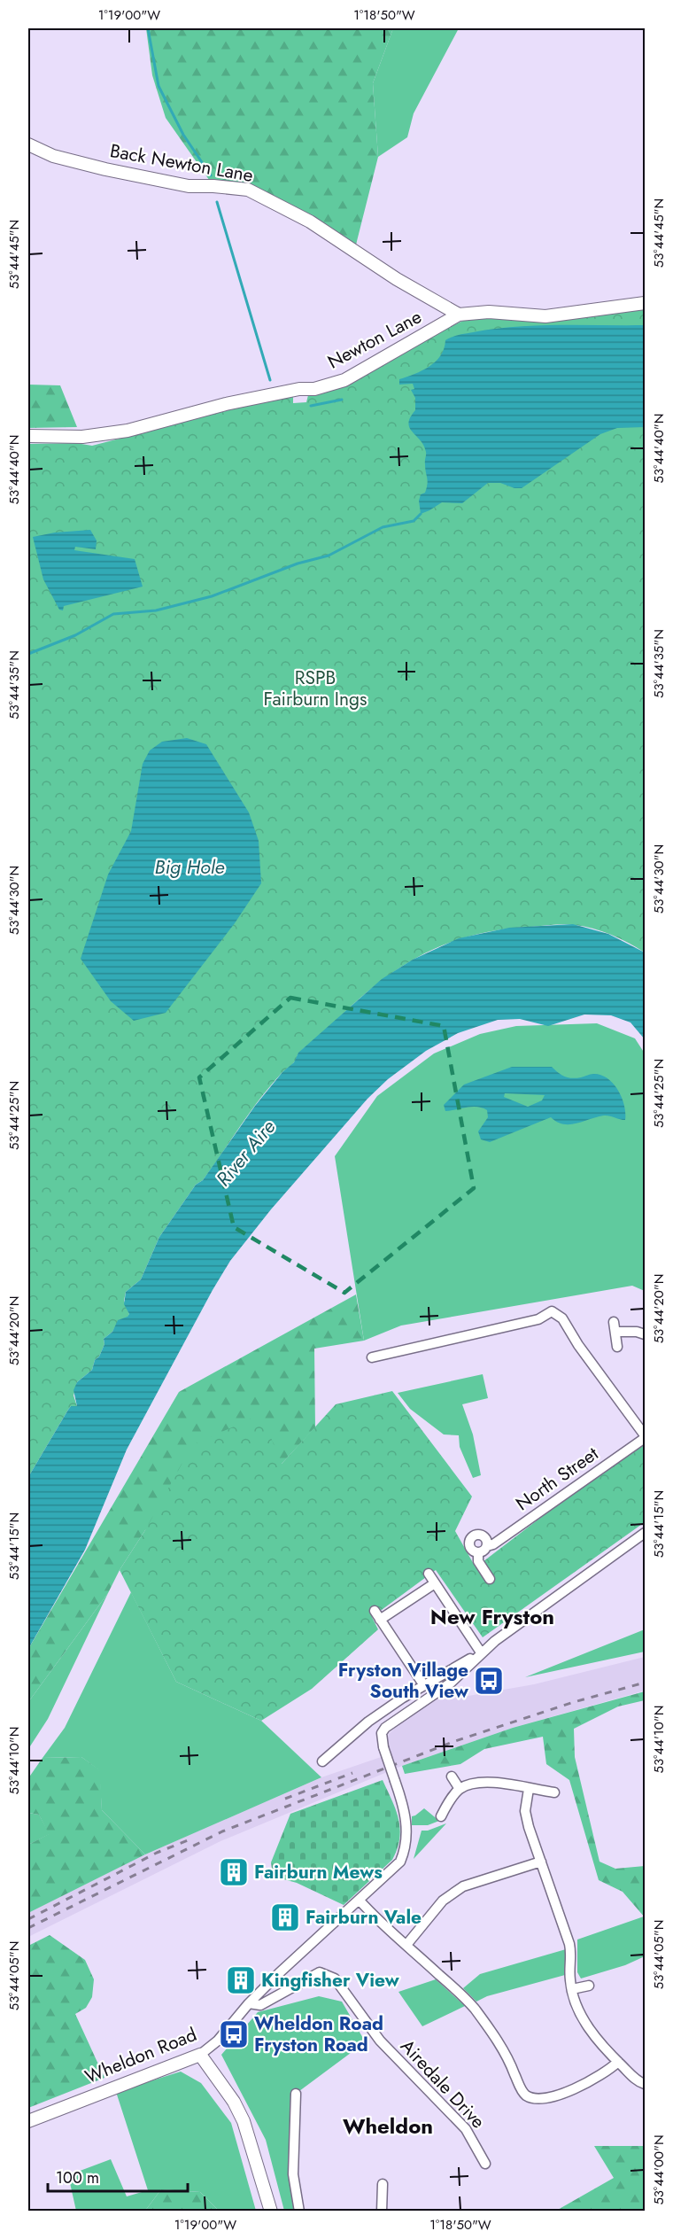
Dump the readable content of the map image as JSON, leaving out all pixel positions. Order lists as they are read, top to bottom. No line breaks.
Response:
{"streets":{"street":["Back Newton Lane","Newton Lane","North Street","Wheldon Road","Airedale Drive"]},"crossings":[["Back Newton Lane","Newton Lane"],["Wheldon Road","Airedale Drive"]],"districts":["New Fryston","Wheldon"],"water":["Big Hole","River Aire"],"parks":["RSPB Fairburn Ings"],"places":{"bus stop":["Fryston Village South View","Wheldon Road Fryston Road"],"building":["Fairburn Mews","Fairburn Vale","Kingfisher View"]},"scale_bar":"100 m","coordinates":["1°19'00\"W","1°18'50\"W","53°44'45\"N","53°44'40\"N","53°44'35\"N","53°44'30\"N","53°44'25\"N","53°44'20\"N","53°44'15\"N","53°44'10\"N","53°44'05\"N","53°44'00\"N"]}
